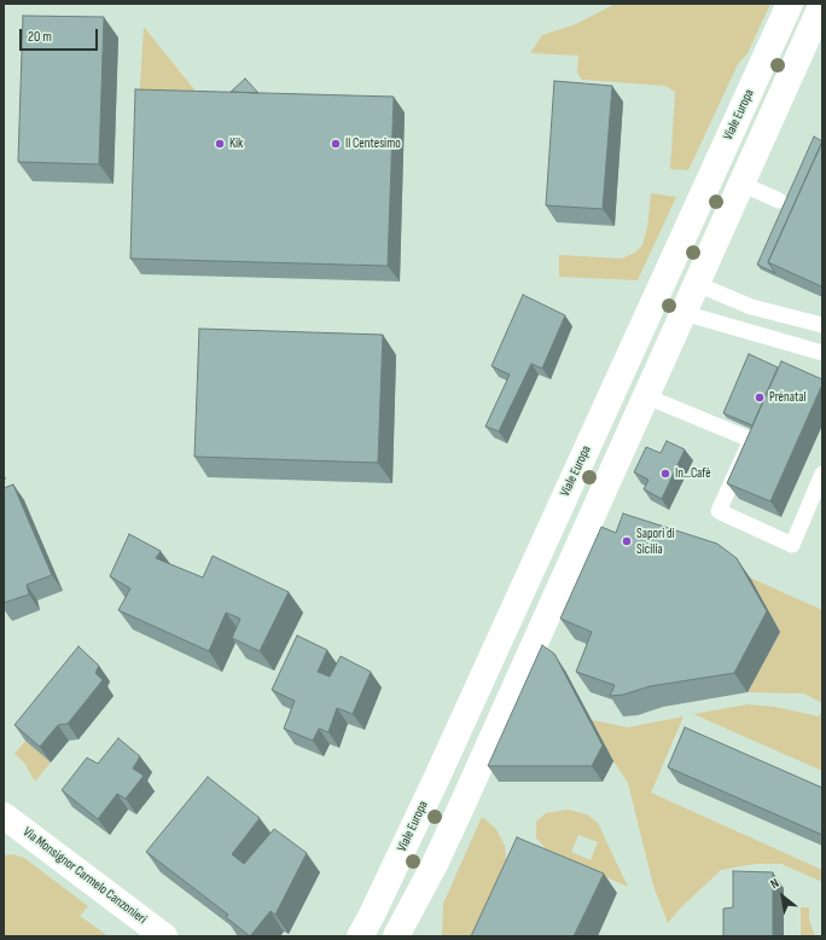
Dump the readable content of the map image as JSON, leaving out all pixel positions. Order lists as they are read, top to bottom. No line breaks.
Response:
{"streets":{"main road":["Viale Europa","Via Monsignor Carmelo Canzonieri"]},"places":["Kik","Il Centesimo","Prénatal","In...Cafè","Sapori di Sicilia"],"scale_bar":"20 m","north":"top left"}
